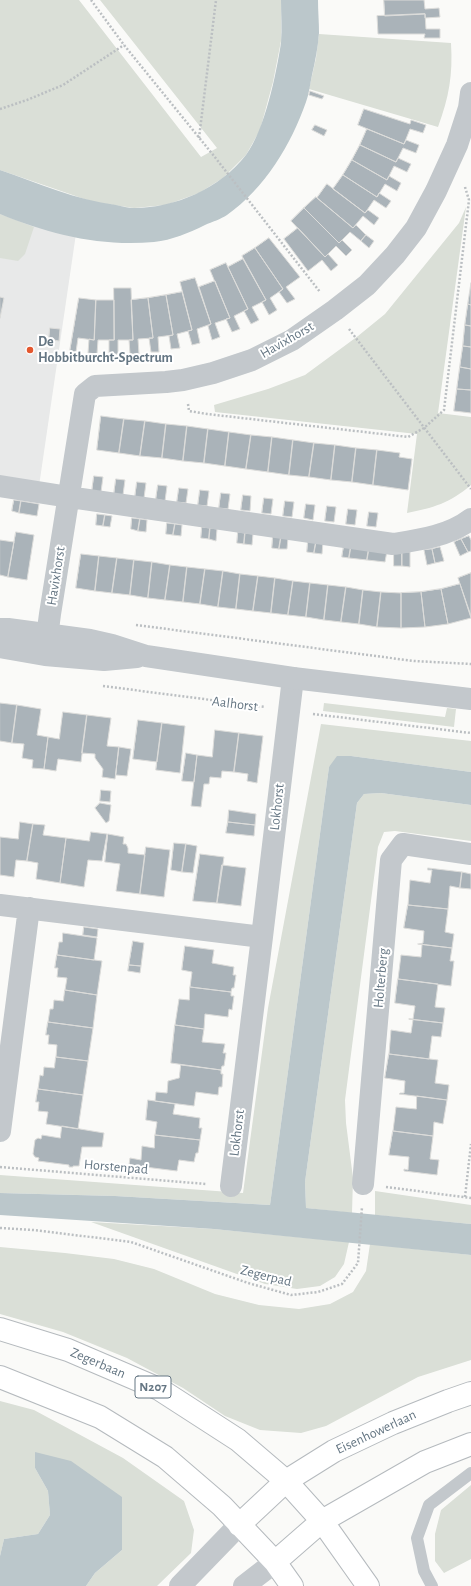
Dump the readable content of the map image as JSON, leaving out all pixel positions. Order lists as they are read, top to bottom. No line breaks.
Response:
{"streets":{"main road":["Zegerbaan","N207","Eisenhowerlaan"],"street":["Havixhorst","Lokhorst","Holterberg"],"path":["Aalhorst","Horstenpad","Zegerpad"]},"crossings":[["Aalhorst","Lokhorst"],["Lokhorst","Horstenpad"],["Holterberg","Zegerpad"],["Zegerbaan","N207"],["Zegerbaan","Eisenhowerlaan"],["N207","Eisenhowerlaan"]],"places":["De Hobbitburcht-Spectrum"]}
